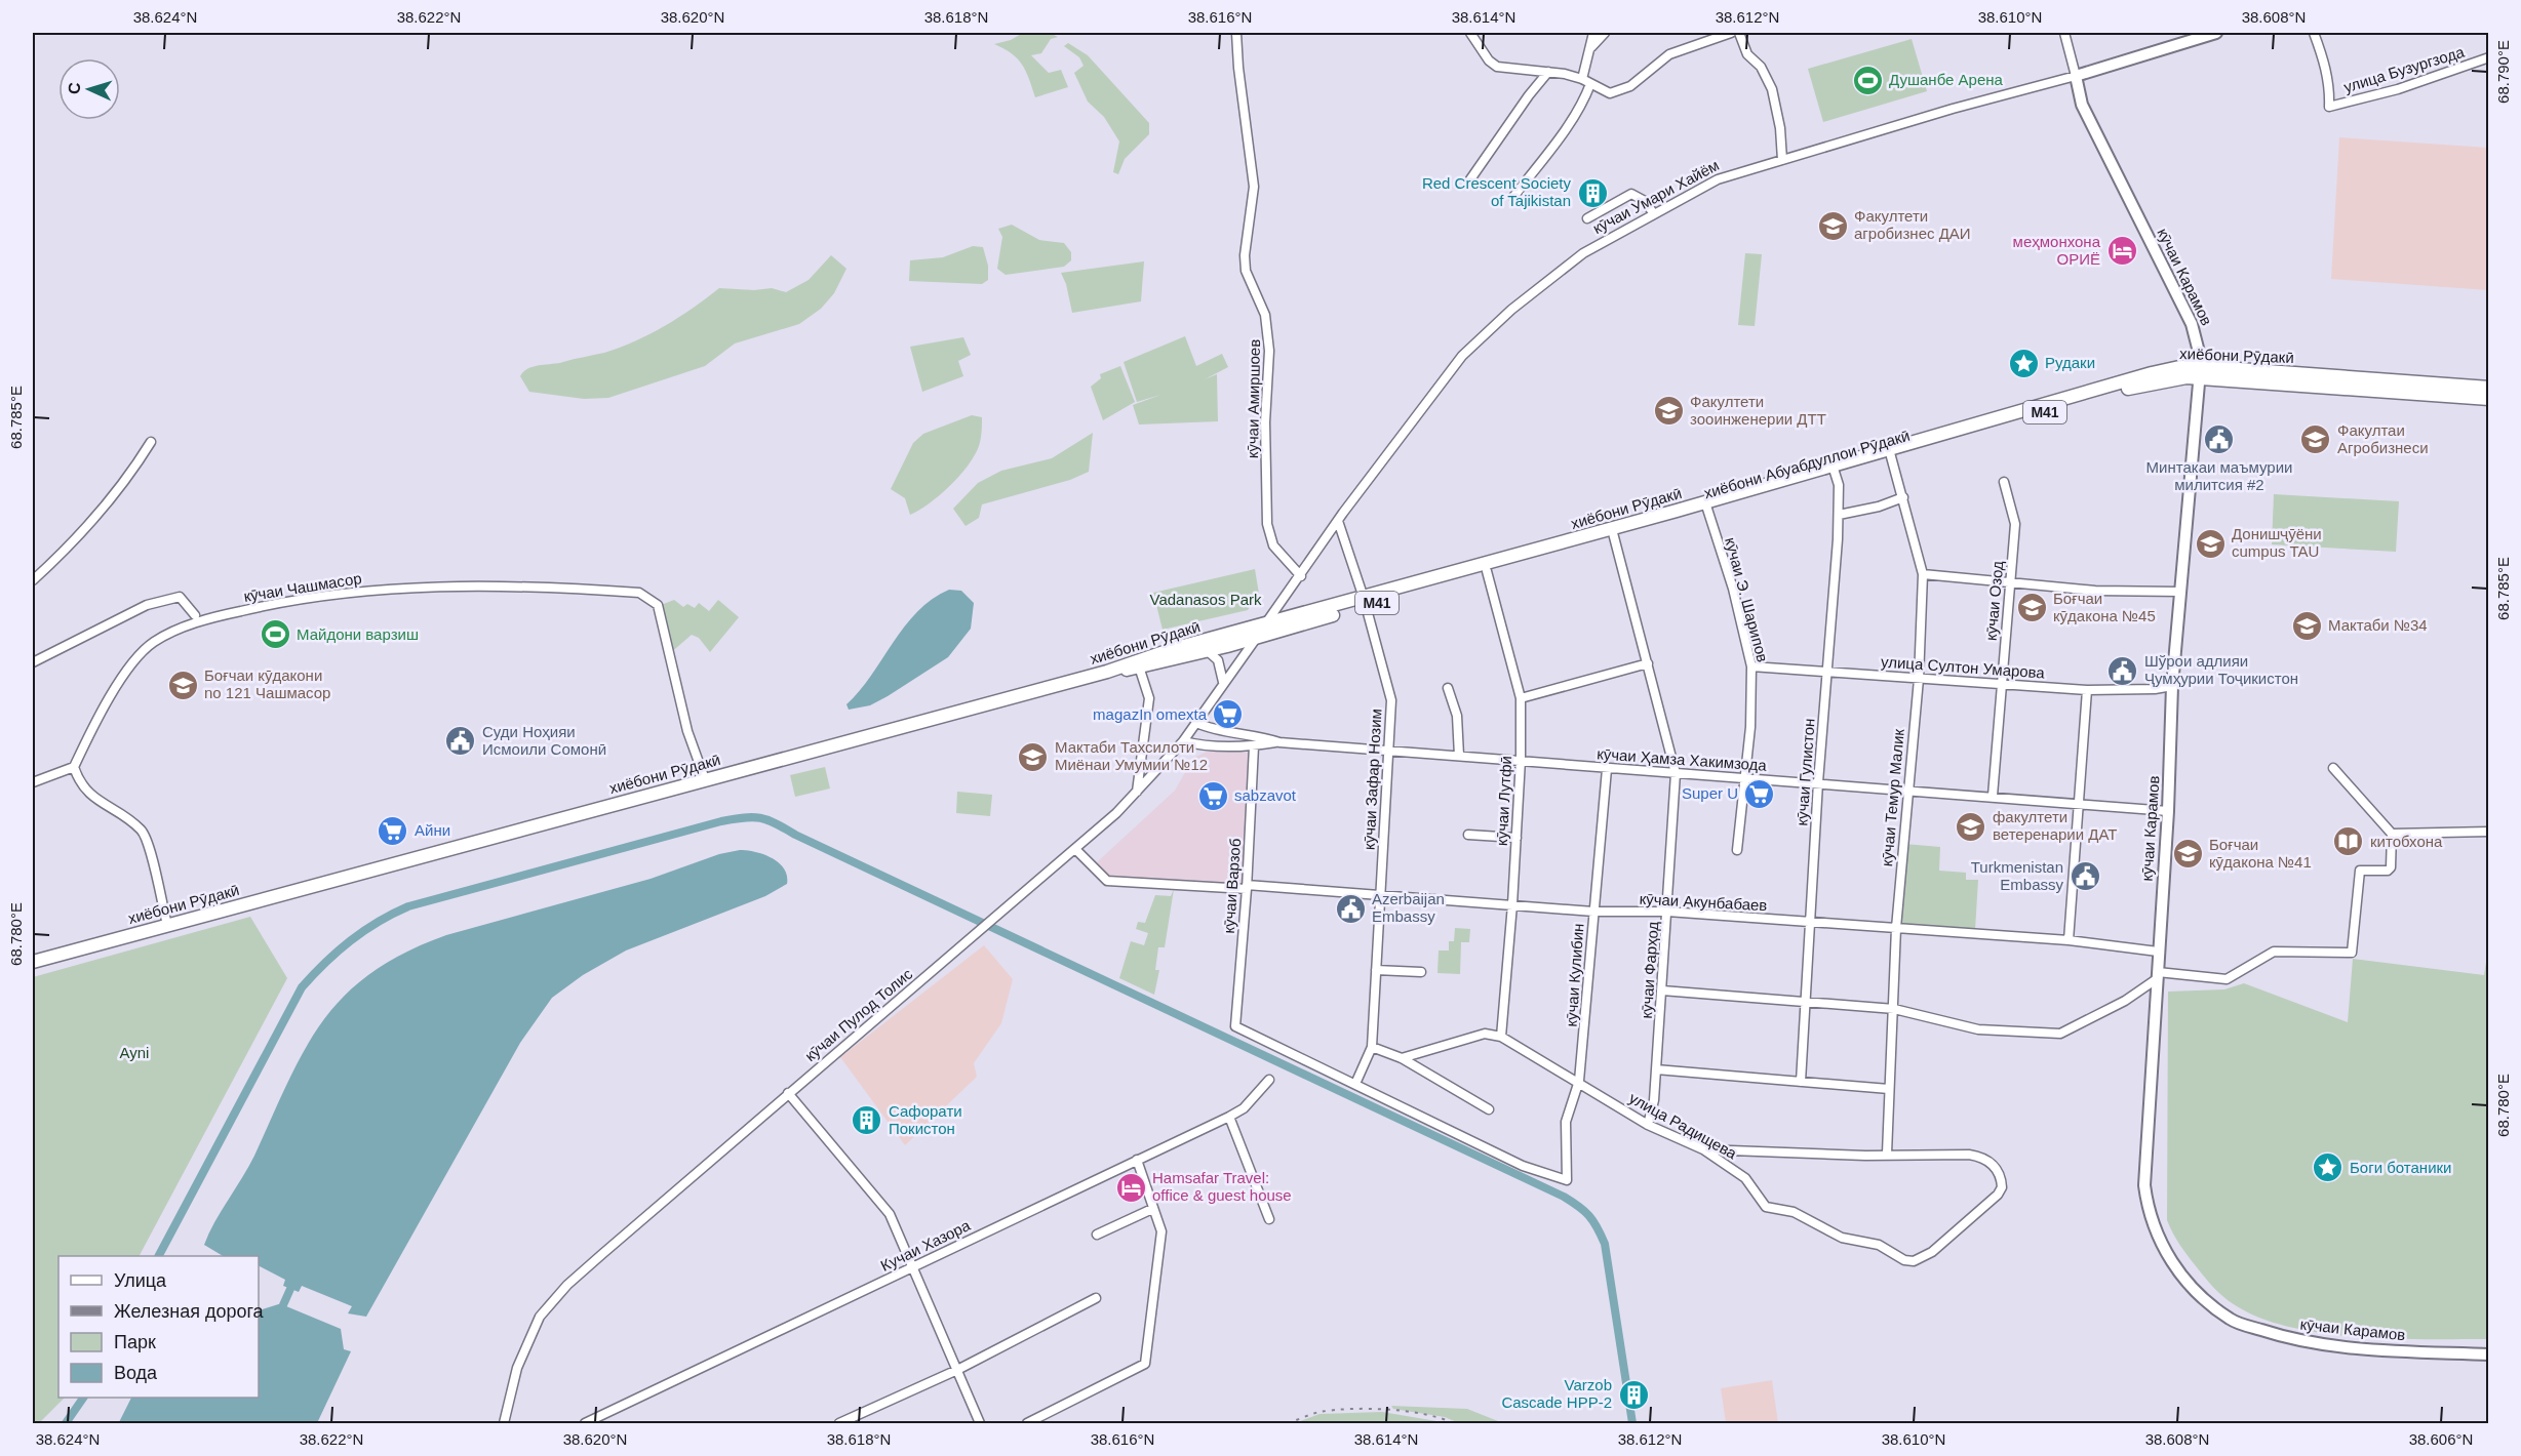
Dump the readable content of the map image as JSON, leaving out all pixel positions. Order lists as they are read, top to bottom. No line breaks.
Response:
{"streets":{"highway":["хиёбони Рӯдакӣ","M41","хиёбони Абуабдуллои Рӯдакӣ"],"main road":["кӯчаи Умари Хайём","кӯчаи Карамов"],"street":["улица Бузургзода","кӯчаи Амиршоев","кӯчаи Чашмасор","кӯчаи Э. Шарипов","кӯчаи Озод","улица Султон Умарова","кӯчаи Ҳамза Хакимзода","кӯчаи Гулистон","кӯчаи Зафар Нозим","кӯчаи Темур Малик","кӯчаи Лутфӣ","кӯчаи Варзоб","кӯчаи Акунбабаев","кӯчаи Фарҳод","кӯчаи Кулибин","кӯчаи Пулод Толис","улица Радищева","Кучаи Хазора"]},"crossings":[["кӯчаи Умари Хайём","кӯчаи Карамов"],["кӯчаи Умари Хайём","хиёбони Рӯдакӣ"],["кӯчаи Умари Хайём","кӯчаи Амиршоев"],["кӯчаи Умари Хайём","хиёбони Абуабдуллои Рӯдакӣ"],["кӯчаи Умари Хайём","кӯчаи Зафар Нозим"],["кӯчаи Умари Хайём","кӯчаи Пулод Толис"],["кӯчаи Карамов","хиёбони Абуабдуллои Рӯдакӣ"],["кӯчаи Карамов","улица Султон Умарова"],["кӯчаи Карамов","кӯчаи Ҳамза Хакимзода"],["кӯчаи Карамов","кӯчаи Акунбабаев"],["хиёбони Рӯдакӣ","хиёбони Абуабдуллои Рӯдакӣ"],["хиёбони Рӯдакӣ","кӯчаи Чашмасор"],["хиёбони Рӯдакӣ","кӯчаи Зафар Нозим"],["хиёбони Абуабдуллои Рӯдакӣ","кӯчаи Э. Шарипов"],["хиёбони Абуабдуллои Рӯдакӣ","кӯчаи Гулистон"],["хиёбони Абуабдуллои Рӯдакӣ","кӯчаи Зафар Нозим"],["хиёбони Абуабдуллои Рӯдакӣ","кӯчаи Темур Малик"],["хиёбони Абуабдуллои Рӯдакӣ","кӯчаи Лутфӣ"],["хиёбони Абуабдуллои Рӯдакӣ","кӯчаи Фарҳод"],["хиёбони Абуабдуллои Рӯдакӣ","кӯчаи Пулод Толис"],["кӯчаи Э. Шарипов","улица Султон Умарова"],["кӯчаи Э. Шарипов","кӯчаи Ҳамза Хакимзода"],["кӯчаи Озод","улица Султон Умарова"],["кӯчаи Озод","кӯчаи Ҳамза Хакимзода"],["улица Султон Умарова","кӯчаи Гулистон"],["улица Султон Умарова","кӯчаи Темур Малик"],["кӯчаи Ҳамза Хакимзода","кӯчаи Гулистон"],["кӯчаи Ҳамза Хакимзода","кӯчаи Зафар Нозим"],["кӯчаи Ҳамза Хакимзода","кӯчаи Темур Малик"],["кӯчаи Ҳамза Хакимзода","кӯчаи Лутфӣ"],["кӯчаи Ҳамза Хакимзода","кӯчаи Фарҳод"],["кӯчаи Ҳамза Хакимзода","кӯчаи Кулибин"],["кӯчаи Ҳамза Хакимзода","кӯчаи Пулод Толис"],["кӯчаи Гулистон","кӯчаи Акунбабаев"],["кӯчаи Зафар Нозим","кӯчаи Акунбабаев"],["кӯчаи Темур Малик","кӯчаи Акунбабаев"],["кӯчаи Темур Малик","улица Радищева"],["кӯчаи Лутфӣ","кӯчаи Акунбабаев"],["кӯчаи Лутфӣ","улица Радищева"],["кӯчаи Варзоб","кӯчаи Акунбабаев"],["кӯчаи Варзоб","кӯчаи Кулибин"],["кӯчаи Акунбабаев","кӯчаи Фарҳод"],["кӯчаи Акунбабаев","кӯчаи Кулибин"],["кӯчаи Акунбабаев","кӯчаи Пулод Толис"],["кӯчаи Фарҳод","улица Радищева"],["кӯчаи Кулибин","улица Радищева"]],"parks":["Vadanasos Park","Ayni"],"places":{"sports":["Душанбе Арена","Майдони варзиш"],"building":["Red Crescent Society of Tajikistan","Сафорати Покистон","Varzob Cascade HPP-2"],"school or university":["Факултети агробизнес ДАИ","Факултети зооинженерии ДТТ","Факултаи Агробизнеси","Донишҷӯёни cumpus TAU","Боғчаи кӯдакона №45","Мактаби №34","Боғчаи кӯдакони no 121 Чашмасор","Мактаби Тахсилоти Миёнаи Умумии №12","факултети ветеренарии ДАТ","Боғчаи кӯдакона №41"],"hotel":["меҳмонхона ОРИЁ","Hamsafar Travel: office & guest house"],"place":["Рудаки","Боги ботаники"],"public building":["Минтакаи маъмурии милитсия #2","Шўрои адлияи Ҷумҳурии Тоҷикистон","Суди Ноҳияи Исмоили Сомонӣ","Turkmenistan Embassy","Azerbaijan Embassy"],"supermarket":["magazIn omexta","Super U","sabzavot","Айни"],"library":["китобхона"]},"legend":["Улица","Железная дорога","Парк","Вода"],"north":"left","coordinates":["38.624°N","38.622°N","38.620°N","38.618°N","38.616°N","38.614°N","38.612°N","38.610°N","38.608°N","68.790°E","68.785°E","68.780°E","38.606°N"]}
